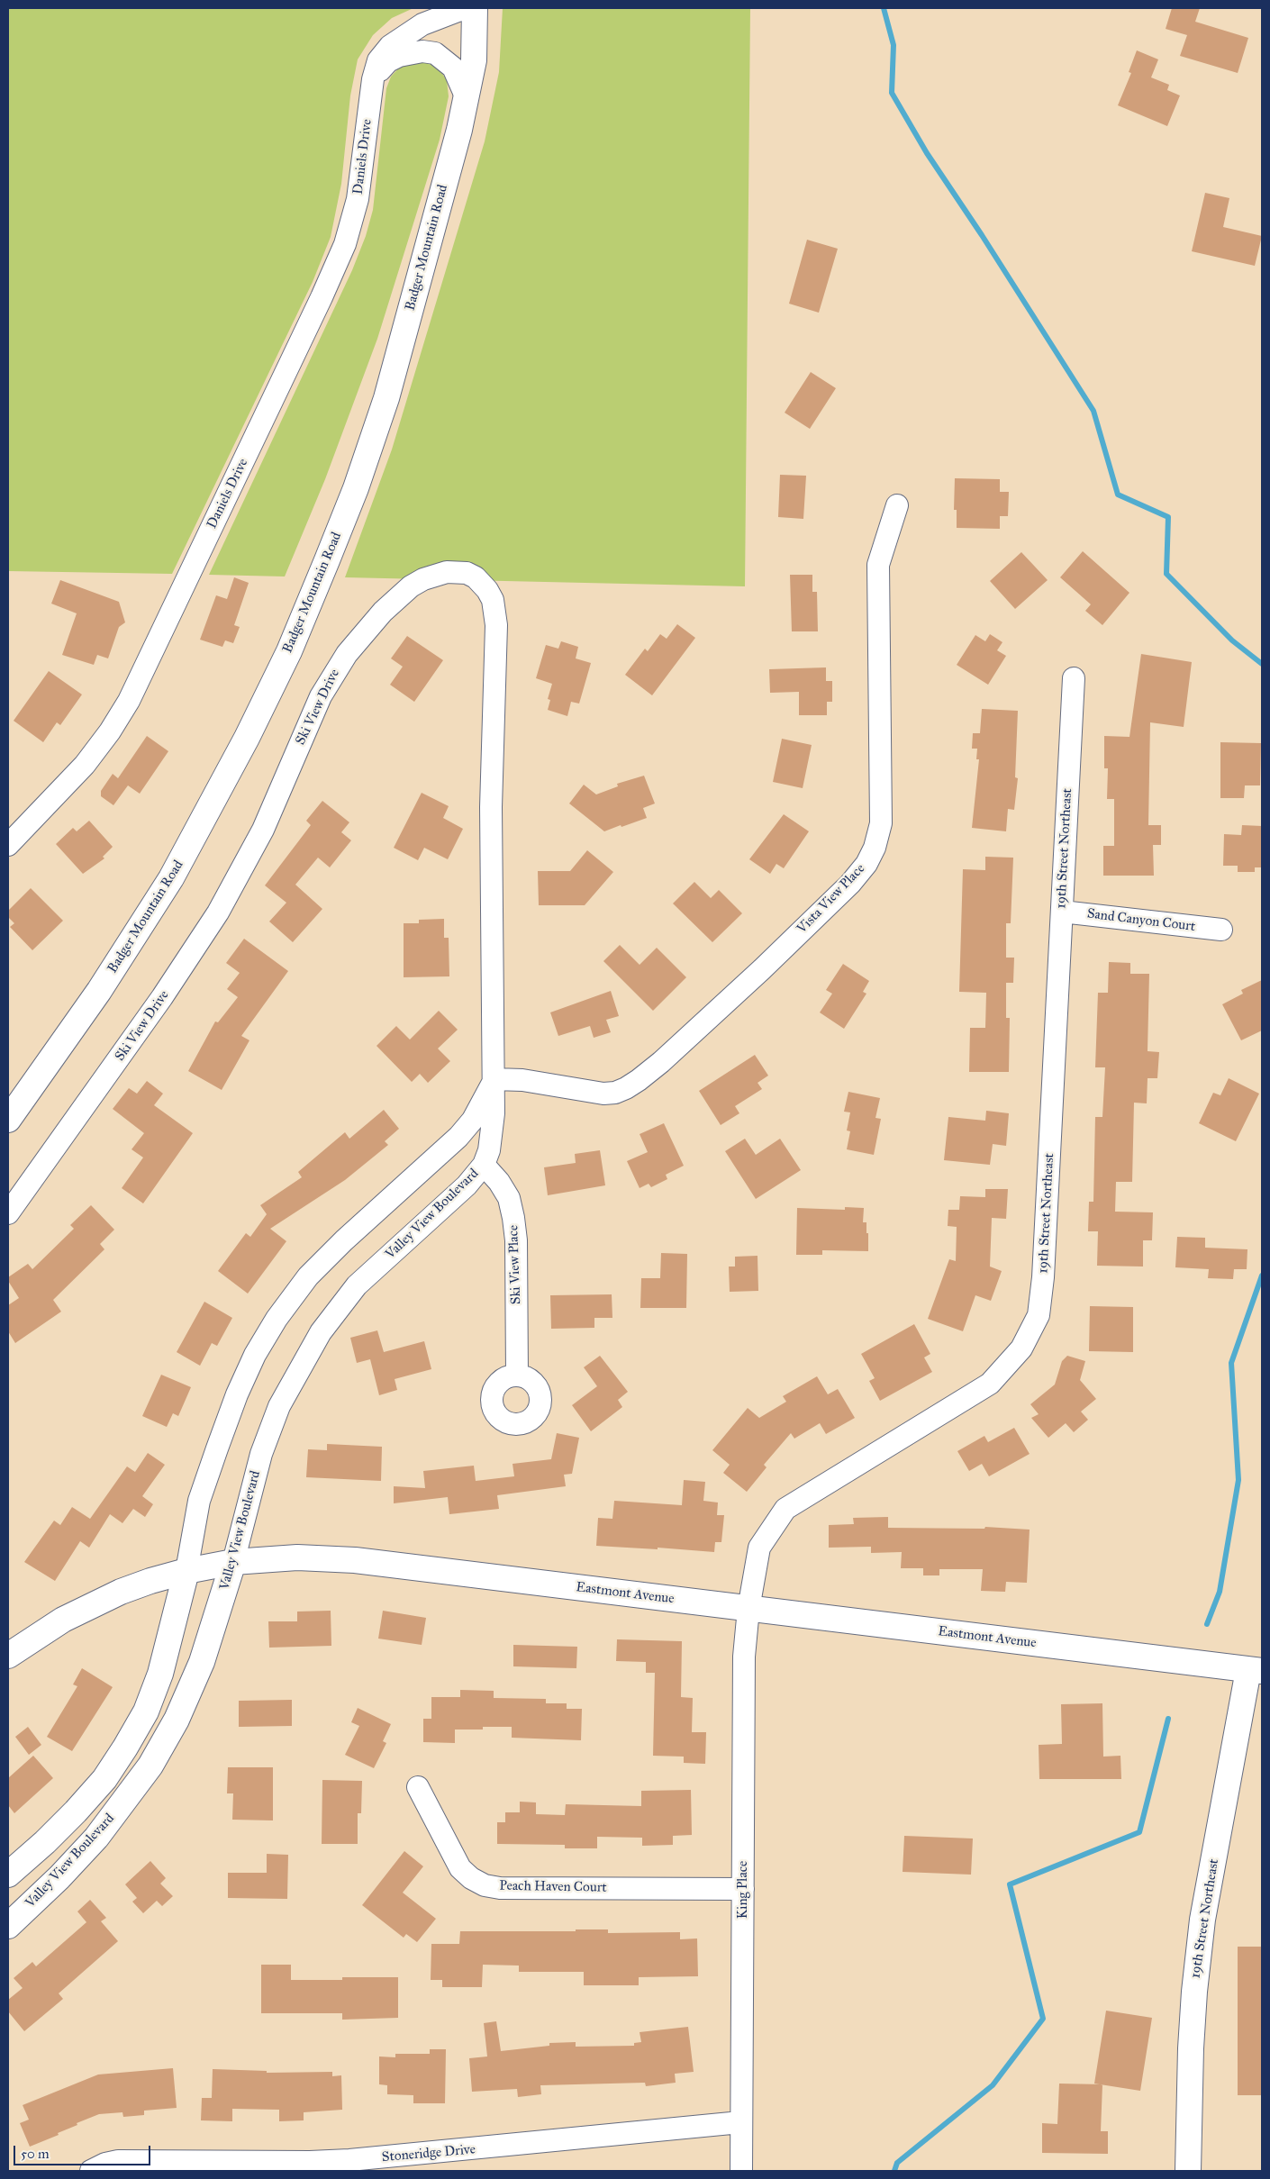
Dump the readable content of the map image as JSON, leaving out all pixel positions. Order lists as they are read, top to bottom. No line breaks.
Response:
{"streets":{"main road":["Badger Mountain Road","19th Street Northeast","Valley View Boulevard","Eastmont Avenue"],"street":["Daniels Drive","Ski View Drive","Vista View Place","Sand Canyon Court","Ski View Place","Peach Haven Court","King Place","Stoneridge Drive"]},"crossings":[["Daniels Drive","Badger Mountain Road"],["Ski View Drive","Vista View Place"],["Ski View Drive","Valley View Boulevard"],["19th Street Northeast","Sand Canyon Court"],["19th Street Northeast","Eastmont Avenue"],["19th Street Northeast","King Place"],["Vista View Place","Valley View Boulevard"],["Valley View Boulevard","Ski View Place"],["Valley View Boulevard","Eastmont Avenue"],["Eastmont Avenue","King Place"],["Peach Haven Court","King Place"],["King Place","Stoneridge Drive"]],"scale_bar":"50 m"}
